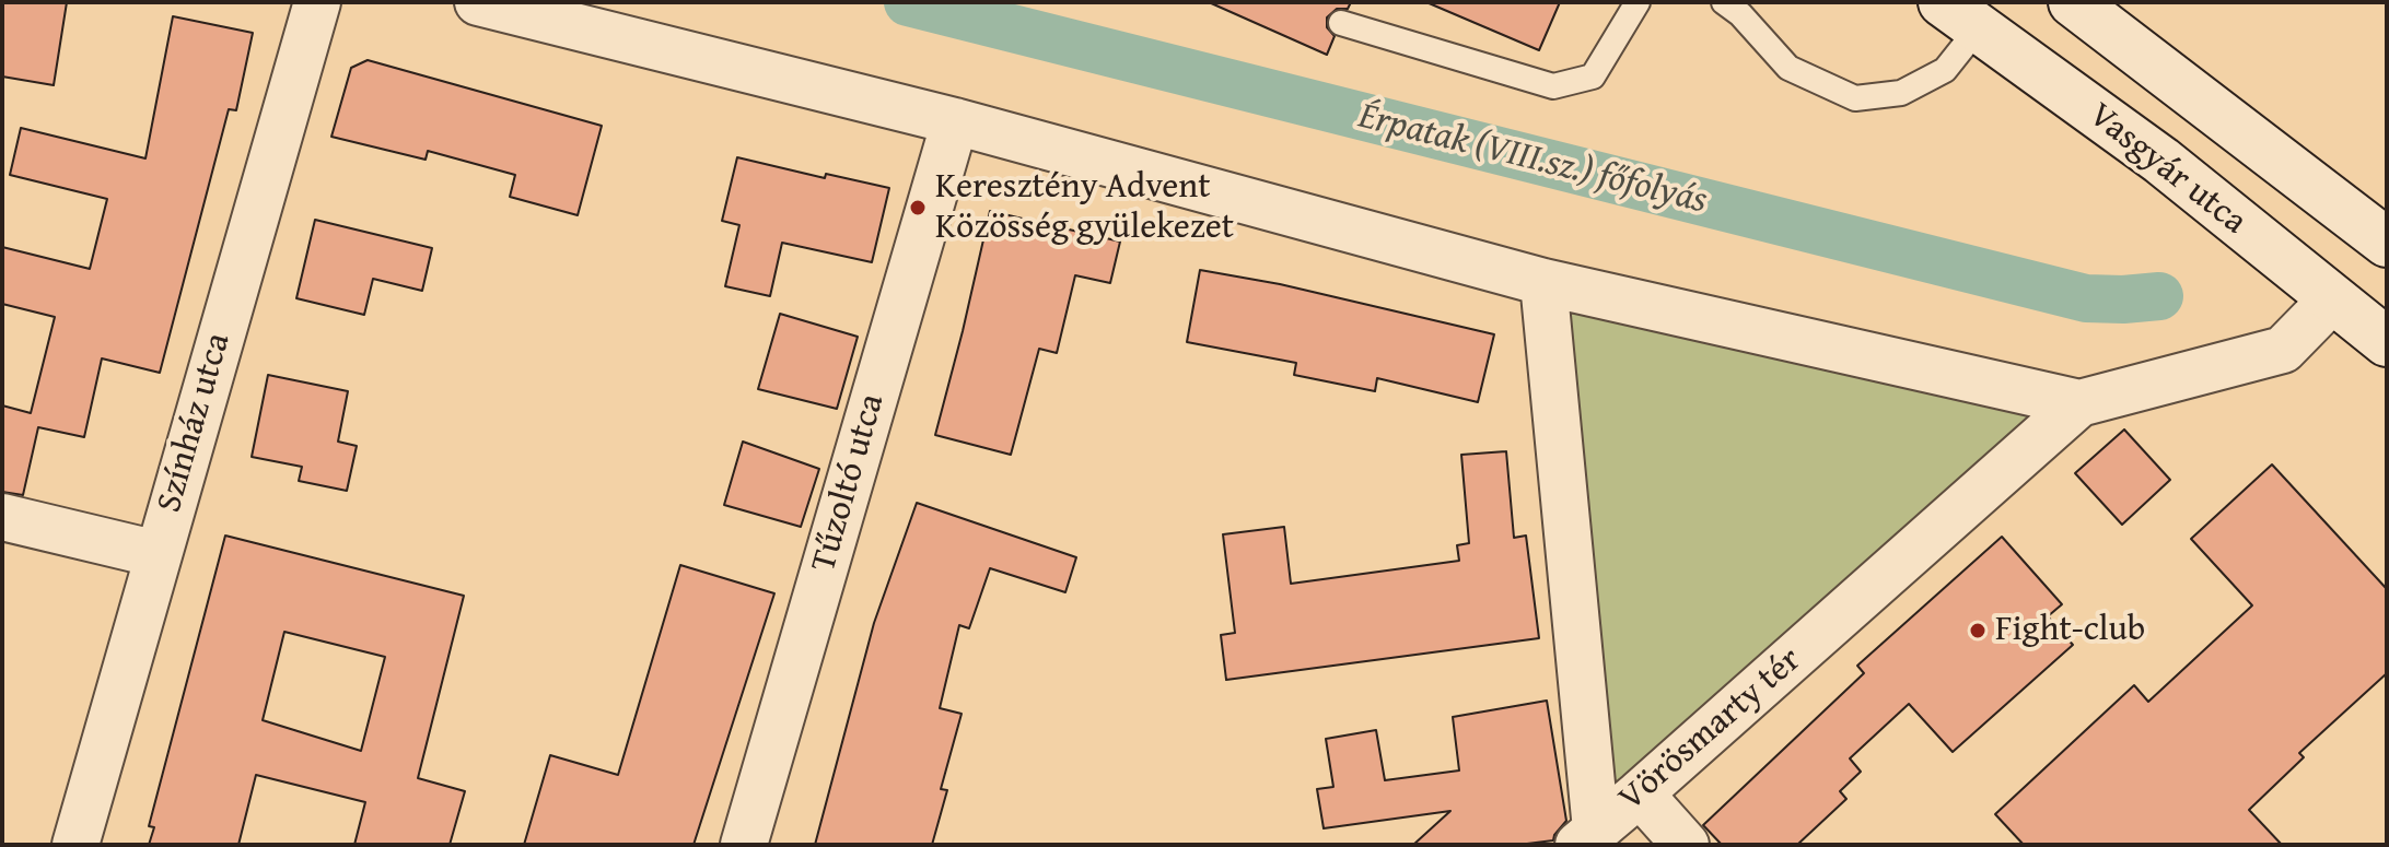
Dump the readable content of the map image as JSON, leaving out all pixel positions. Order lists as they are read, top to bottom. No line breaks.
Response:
{"streets":{"main road":["Vasgyár utca"],"street":["Színház utca","Tűzoltó utca","Vörösmarty tér"]},"crossings":[["Vasgyár utca","Vörösmarty tér"],["Tűzoltó utca","Vörösmarty tér"]],"water":["Érpatak (VIII.sz.) főfolyás"],"places":["Keresztény Advent Közösség gyülekezet","Fight-club"]}
